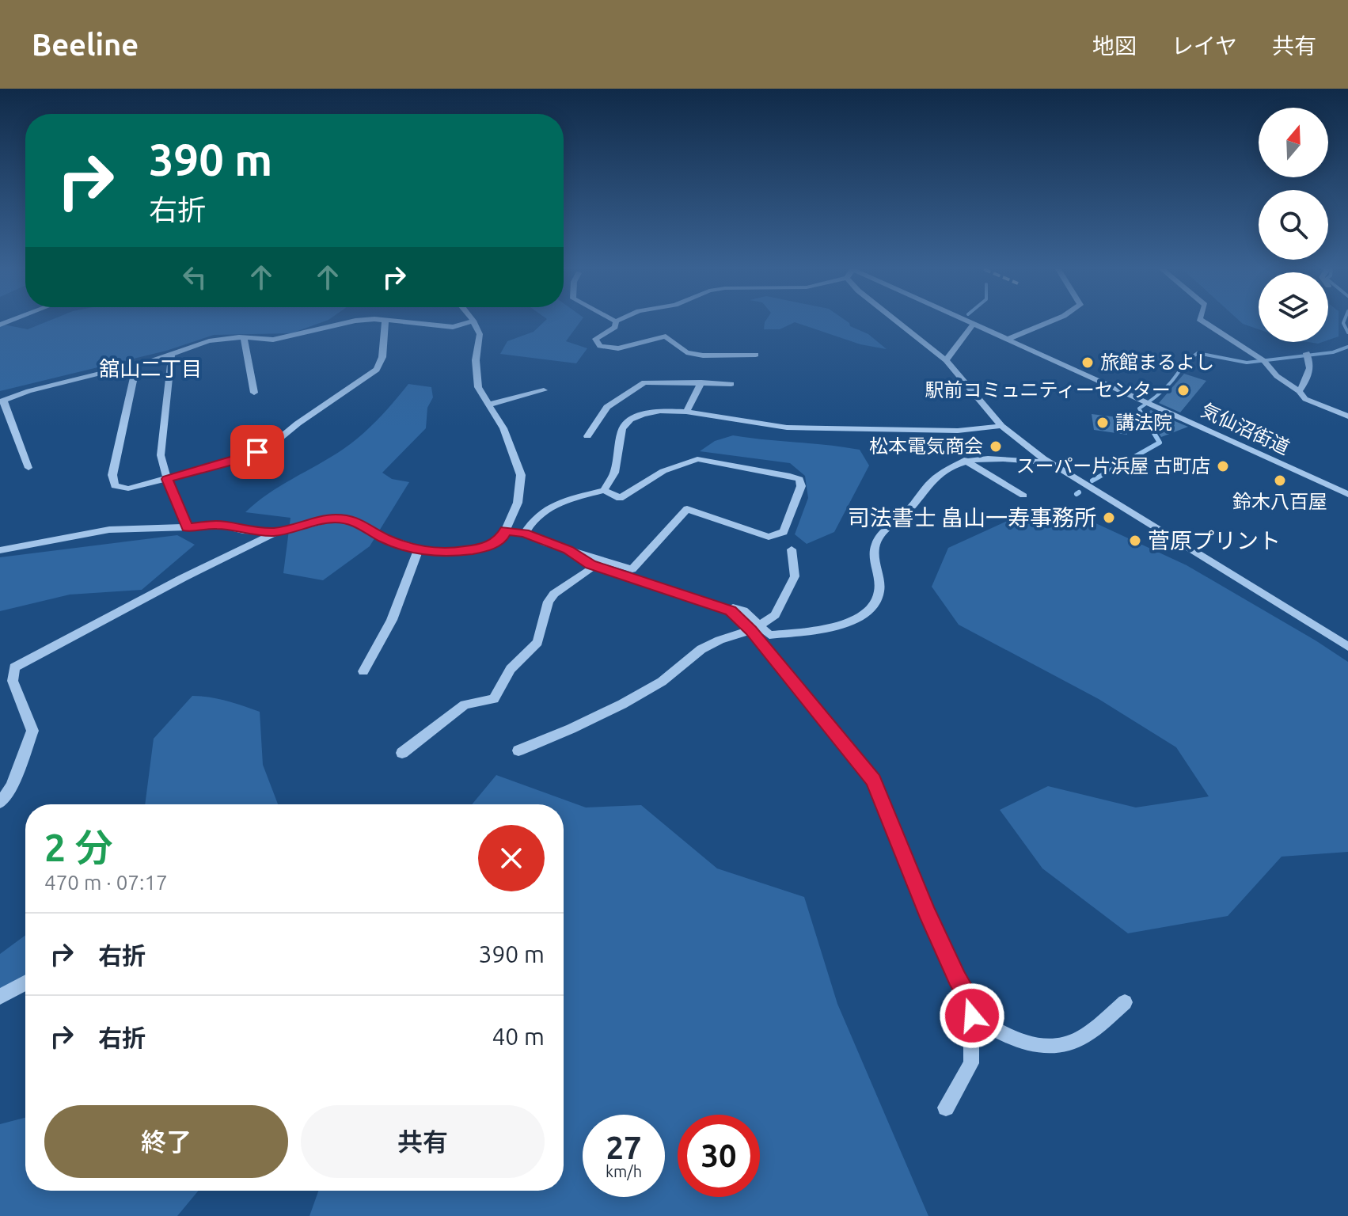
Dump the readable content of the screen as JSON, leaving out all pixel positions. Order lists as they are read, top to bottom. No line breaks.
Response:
{"streets":{"street":["気仙沼街道"]},"districts":["舘山二丁目"],"places":["旅館まるよし","駅前コミュニティーセンター","講法院","松本電気商会","スーパー片浜屋 古町店","鈴木八百屋","司法書士 畠山一寿事務所","菅原プリント"],"north":"top","page":{"header":"Beeline","nav":["地図","レイヤ","共有"],"turn":["390 m","右折"],"heading":["2 分","470 m · 07:17"],"list":[{"name":"右折","value":"390 m"},{"name":"右折","value":"40 m"}],"buttons":["終了","共有"],"speed":"27 km/h","limit":"30"}}
